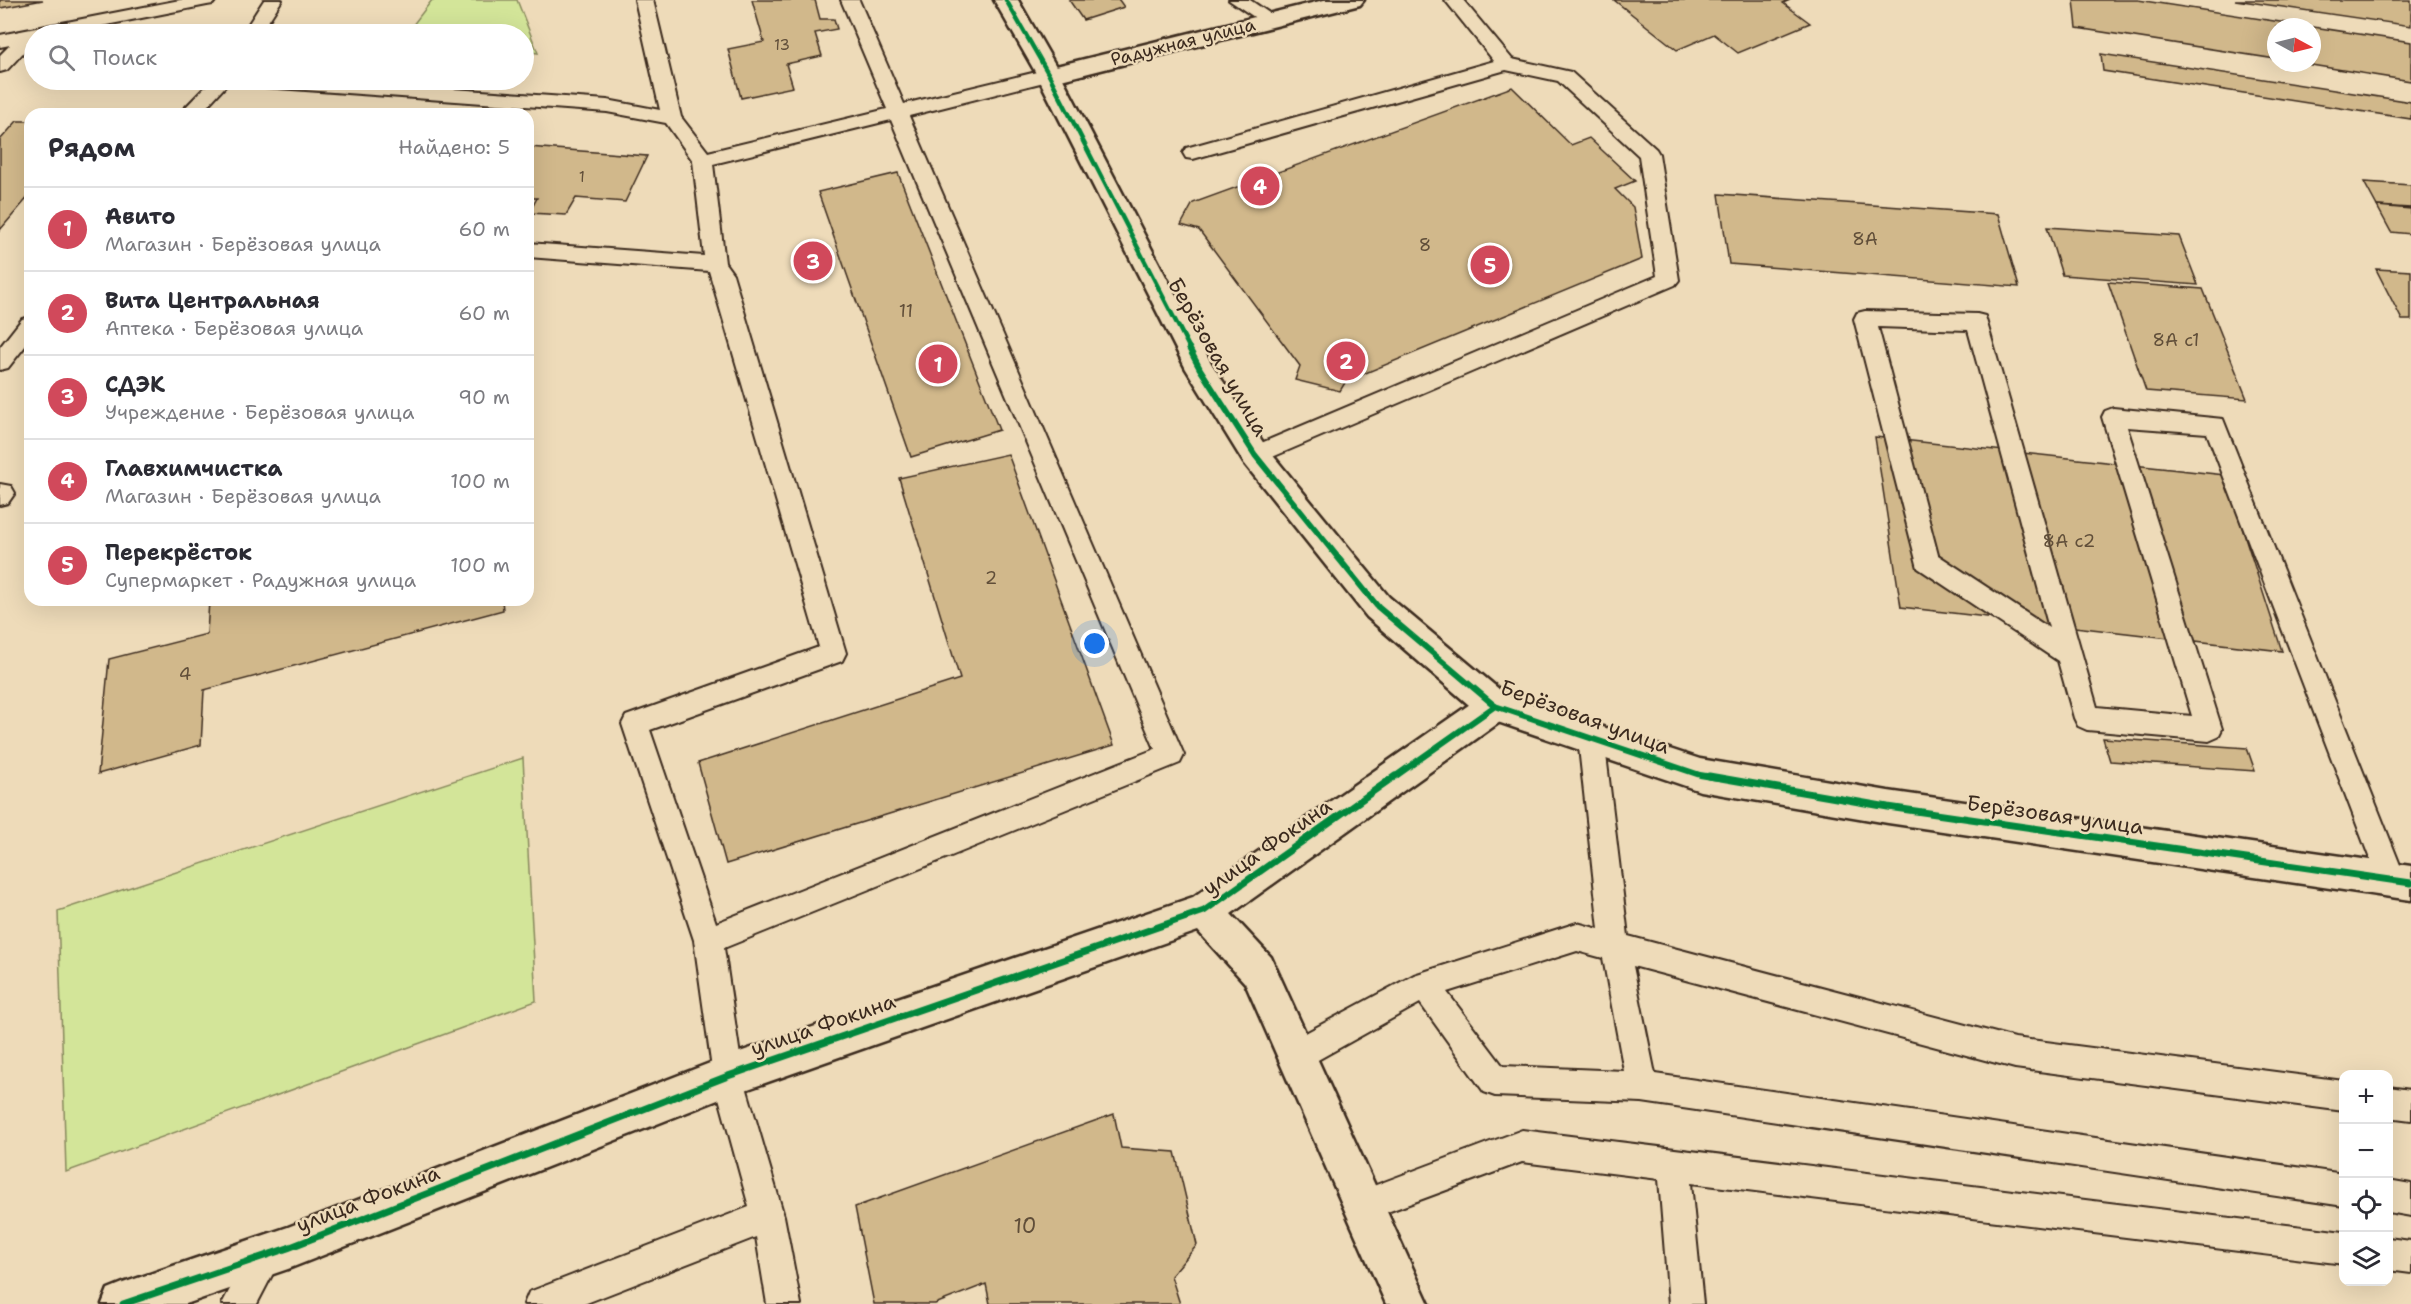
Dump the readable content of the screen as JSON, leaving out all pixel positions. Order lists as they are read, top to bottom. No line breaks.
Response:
{"streets":{"street":["Радужная улица","Берёзовая улица","улица Фокина"]},"crossings":[["Радужная улица","Берёзовая улица"],["Берёзовая улица","улица Фокина"]],"house_numbers":["13","1","8А","8","11","8А с1","8А с2","2","4","10"],"north":"right","page":{"search":"Поиск","heading":["Рядом","Найдено: 5"],"pins":["4","3","5","2","1"],"list":[{"mark":"1","name":"Авито","note":"Магазин · Берёзовая улица","value":"60 m"},{"mark":"2","name":"Вита Центральная","note":"Аптека · Берёзовая улица","value":"60 m"},{"mark":"3","name":"СДЭК","note":"Учреждение · Берёзовая улица","value":"90 m"},{"mark":"4","name":"Главхимчистка","note":"Магазин · Берёзовая улица","value":"100 m"},{"mark":"5","name":"Перекрёсток","note":"Супермаркет · Радужная улица","value":"100 m"}],"map_buttons":["+","−"]}}
